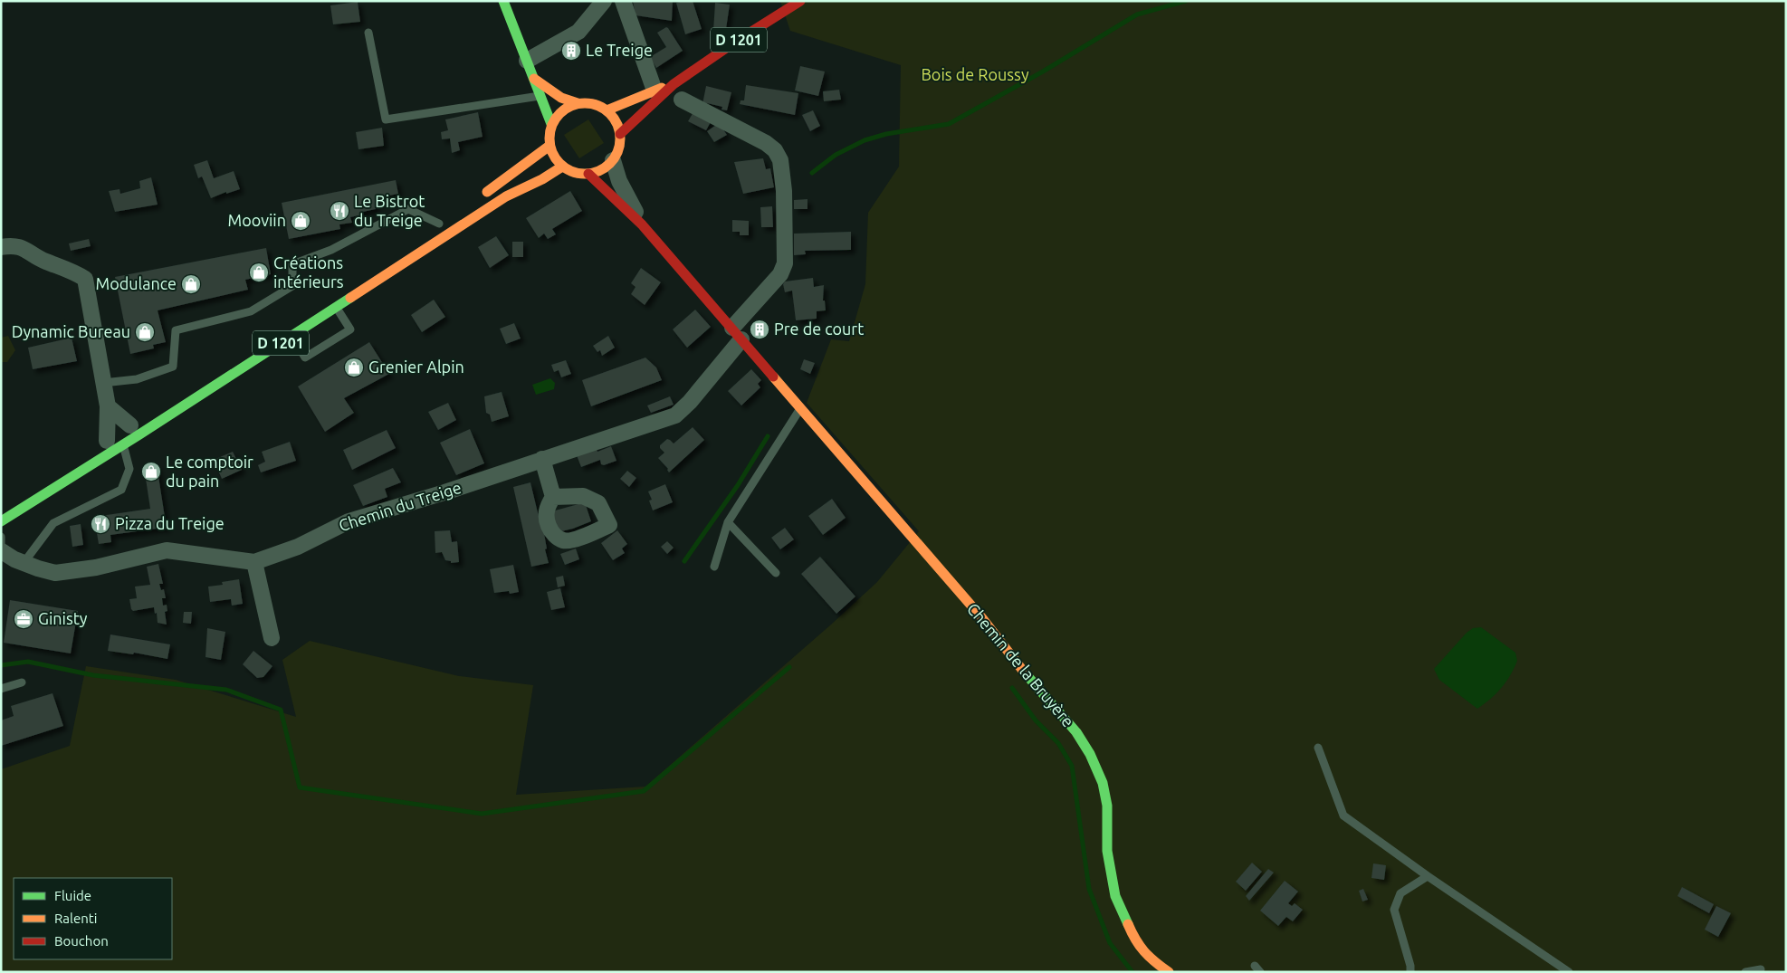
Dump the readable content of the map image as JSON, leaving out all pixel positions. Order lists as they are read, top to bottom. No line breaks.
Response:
{"streets":{"main road":["D 1201","Chemin de la Bruyère"],"street":["Chemin du Treige"]},"crossings":[["D 1201","Chemin de la Bruyère"],["Chemin du Treige","Chemin de la Bruyère"]],"parks":["Bois de Roussy"],"places":{"building":["Le Treige","Pre de court"],"restaurant":["Le Bistrot du Treige","Pizza du Treige"],"shop":["Mooviin","Créations intérieurs","Modulance","Dynamic Bureau","Grenier Alpin","Le comptoir du pain"],"office":["Ginisty"]},"legend":["Fluide","Ralenti","Bouchon"]}
